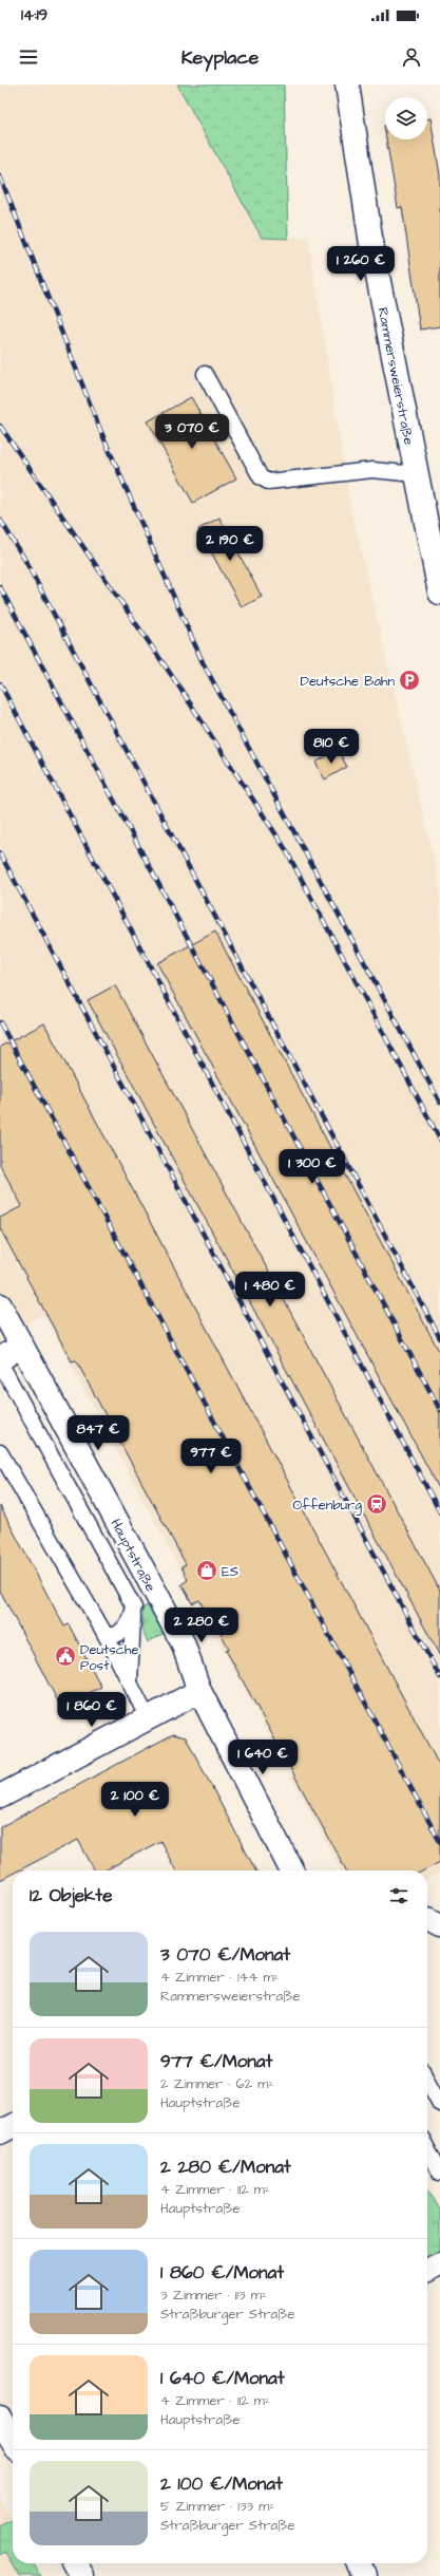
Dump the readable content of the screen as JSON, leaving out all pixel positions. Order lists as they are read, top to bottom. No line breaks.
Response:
{"streets":{"street":["Rammersweierstraße","Hauptstraße"]},"places":{"parking":["Deutsche Bahn"],"station":["Offenburg"],"shop":["ES"],"public building":["Deutsche Post"]},"page":{"status":"14:19","header":"Keyplace","price":["1 260 €","3 070 €","2 190 €","810 €","1 300 €","1 480 €","847 €","977 €","2 280 €","1 860 €","1 640 €","2 100 €"],"heading":"12 Objekte","list":[{"name":"3 070 €/Monat","note":"4 Zimmer · 144 m² · Rammersweierstraße"},{"name":"977 €/Monat","note":"2 Zimmer · 62 m² · Hauptstraße"},{"name":"2 280 €/Monat","note":"4 Zimmer · 112 m² · Hauptstraße"},{"name":"1 860 €/Monat","note":"3 Zimmer · 113 m² · Straßburger Straße"},{"name":"1 640 €/Monat","note":"4 Zimmer · 112 m² · Hauptstraße"},{"name":"2 100 €/Monat","note":"5 Zimmer · 133 m² · Straßburger Straße"}]}}
